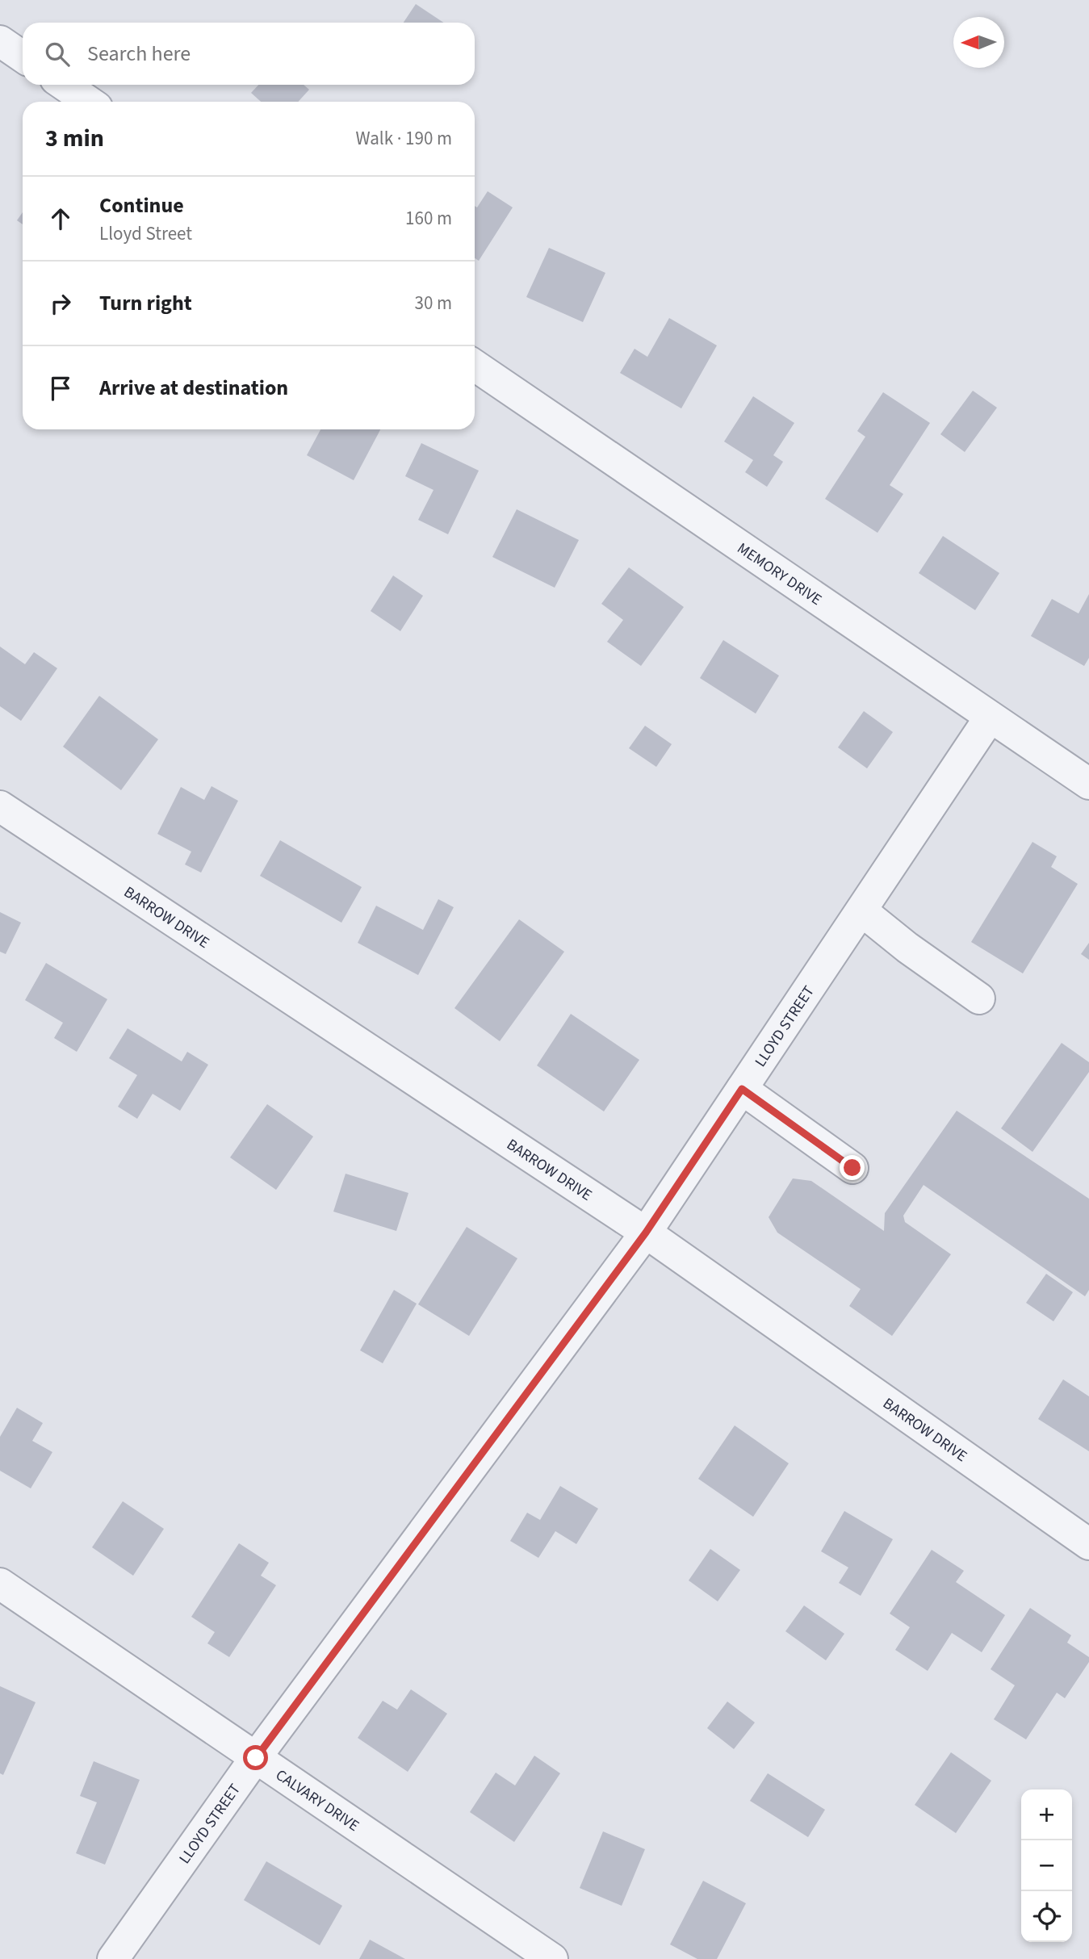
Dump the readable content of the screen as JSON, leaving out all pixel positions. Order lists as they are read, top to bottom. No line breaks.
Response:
{"streets":{"street":["MEMORY DRIVE","BARROW DRIVE","LLOYD STREET","CALVARY DRIVE"]},"crossings":[["MEMORY DRIVE","LLOYD STREET"],["BARROW DRIVE","LLOYD STREET"],["LLOYD STREET","CALVARY DRIVE"]],"north":"left","page":{"search":"Search here","heading":["3 min","Walk · 190 m"],"list":[["Continue","Lloyd Street","160 m"],["Turn right","30 m"],"Arrive at destination"],"map_buttons":["+","−"]}}
